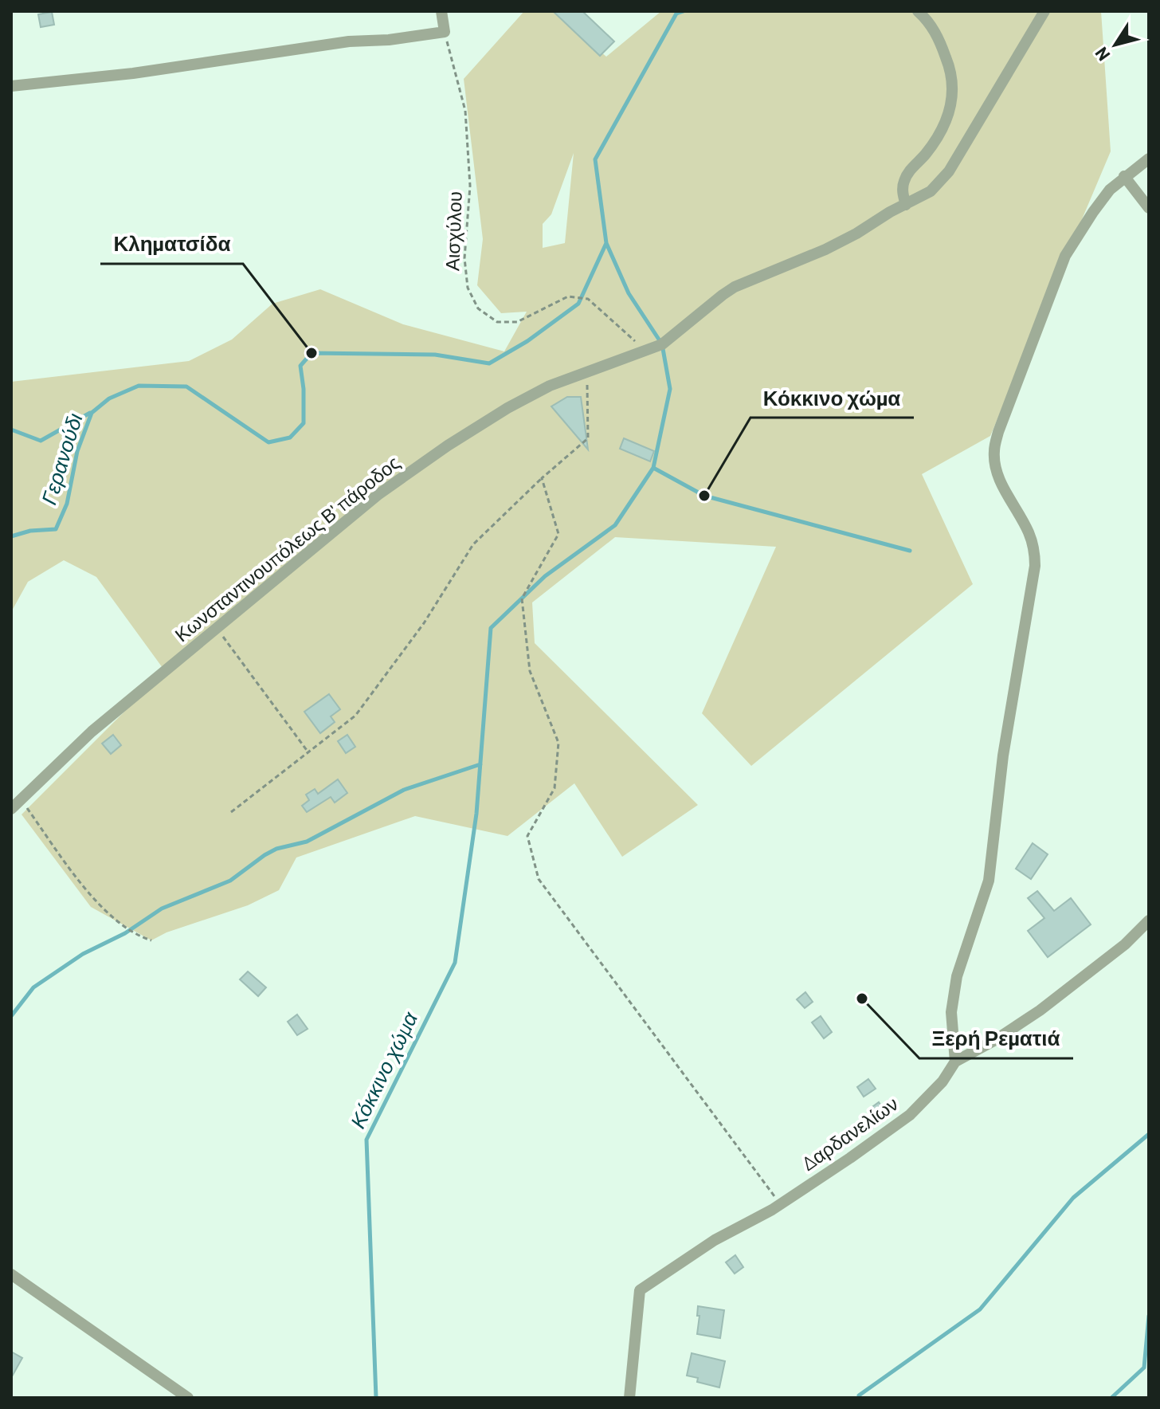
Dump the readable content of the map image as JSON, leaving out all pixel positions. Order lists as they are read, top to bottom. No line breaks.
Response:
{"streets":{"street":["Κωνσταντινουπόλεως Β' πάροδος","Δαρδανελίων"],"path":["Αισχύλου"]},"crossings":[["Αισχύλου","Κωνσταντινουπόλεως Β' πάροδος"]],"water":["Γερανούδι","Κόκκινο χώμα"],"places":["Κληματσίδα","Κόκκινο χώμα","Ξερή Ρεματιά"],"north":"bottom left"}
